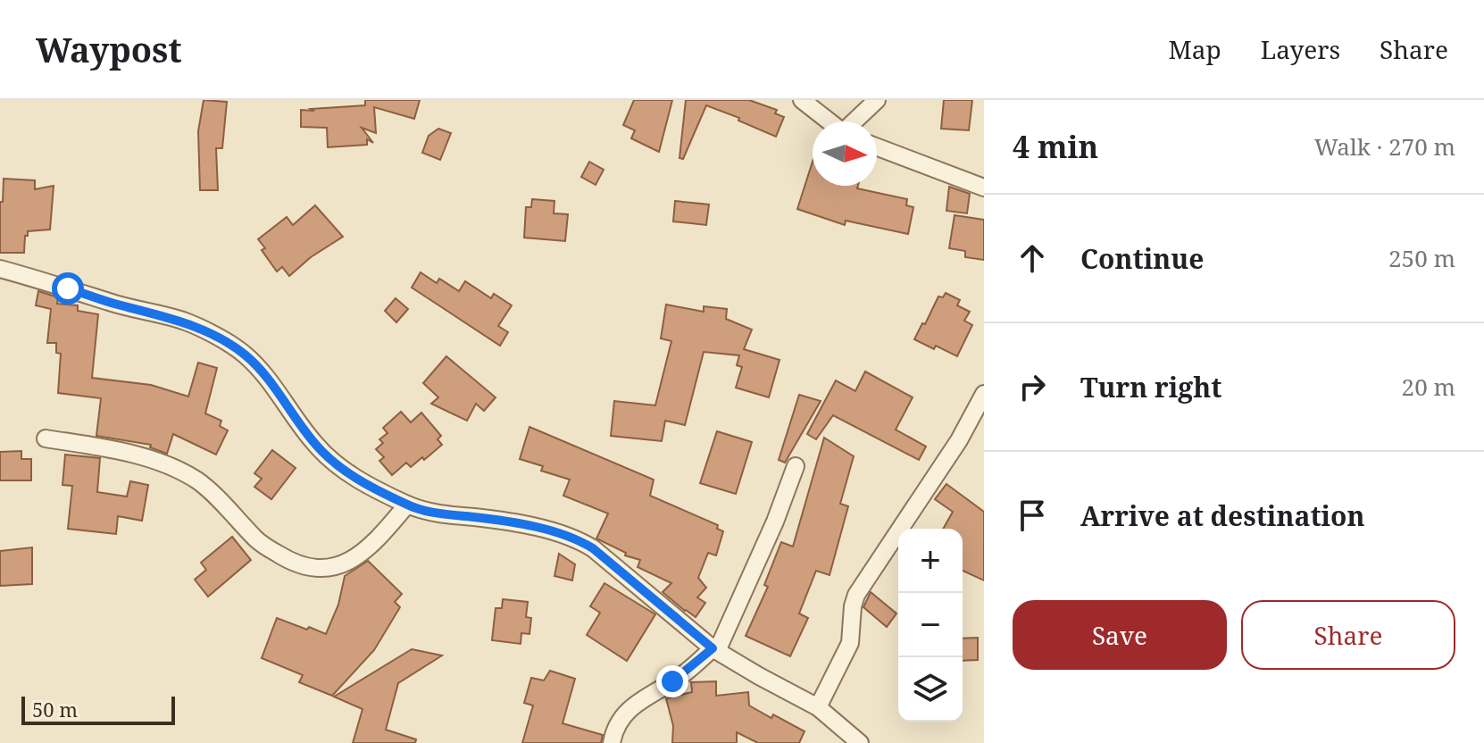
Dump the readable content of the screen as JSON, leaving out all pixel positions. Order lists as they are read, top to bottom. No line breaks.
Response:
{"scale_bar":"50 m","north":"right","page":{"header":"Waypost","nav":["Map","Layers","Share"],"heading":["4 min","Walk · 270 m"],"list":[["Continue","250 m"],["Turn right","20 m"],"Arrive at destination"],"map_buttons":["+","−"],"buttons":["Save","Share"],"scale":"50 m"}}
